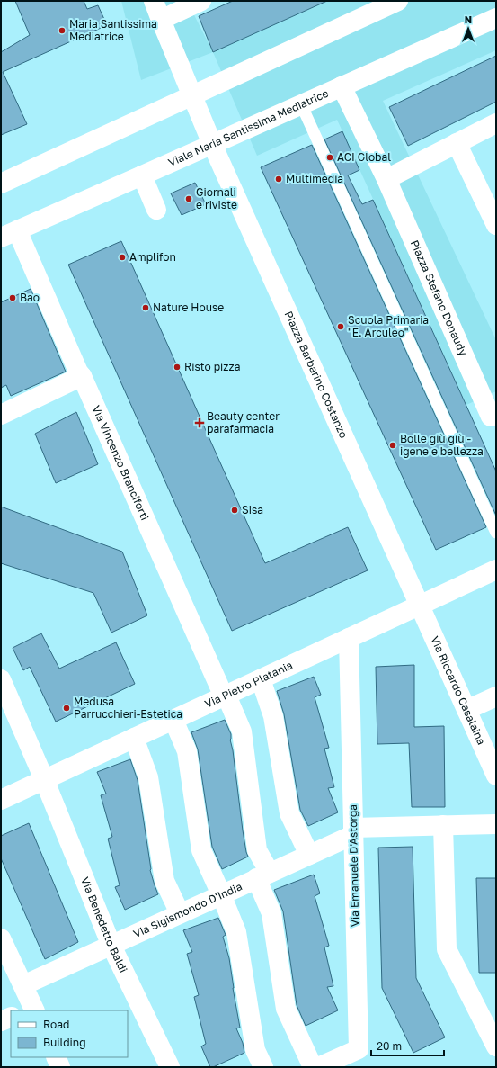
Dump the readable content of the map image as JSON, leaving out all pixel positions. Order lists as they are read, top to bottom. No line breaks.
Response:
{"streets":{"street":["Viale Maria Santissima Mediatrice","Piazza Stefano Donaudy","Piazza Barbarino Costanzo","Via Vincenzo Branciforti","Via Pietro Platania","Via Riccardo Casalaina","Via Emanuele D'Astorga","Via Sigismondo D'India","Via Benedetto Baldi"]},"crossings":[["Viale Maria Santissima Mediatrice","Piazza Stefano Donaudy"],["Viale Maria Santissima Mediatrice","Piazza Barbarino Costanzo"],["Viale Maria Santissima Mediatrice","Via Vincenzo Branciforti"],["Piazza Barbarino Costanzo","Via Pietro Platania"],["Piazza Barbarino Costanzo","Via Riccardo Casalaina"],["Via Vincenzo Branciforti","Via Pietro Platania"],["Via Vincenzo Branciforti","Via Sigismondo D'India"],["Via Pietro Platania","Via Riccardo Casalaina"],["Via Pietro Platania","Via Emanuele D'Astorga"],["Via Pietro Platania","Via Benedetto Baldi"],["Via Emanuele D'Astorga","Via Sigismondo D'India"],["Via Sigismondo D'India","Via Benedetto Baldi"]],"places":{"other":["Maria Santissima Mediatrice","ACI Global","Multimedia","Giornali e riviste","Amplifon","Bao","Nature House","Scuola Primaria \"E. Arculeo\"","Risto pizza","Bolle giù giù - igene e bellezza","Sisa","Medusa Parrucchieri-Estetica"],"health":["Beauty center parafarmacia"]},"legend":["Road","Building"],"scale_bar":"20 m","north":"top"}
